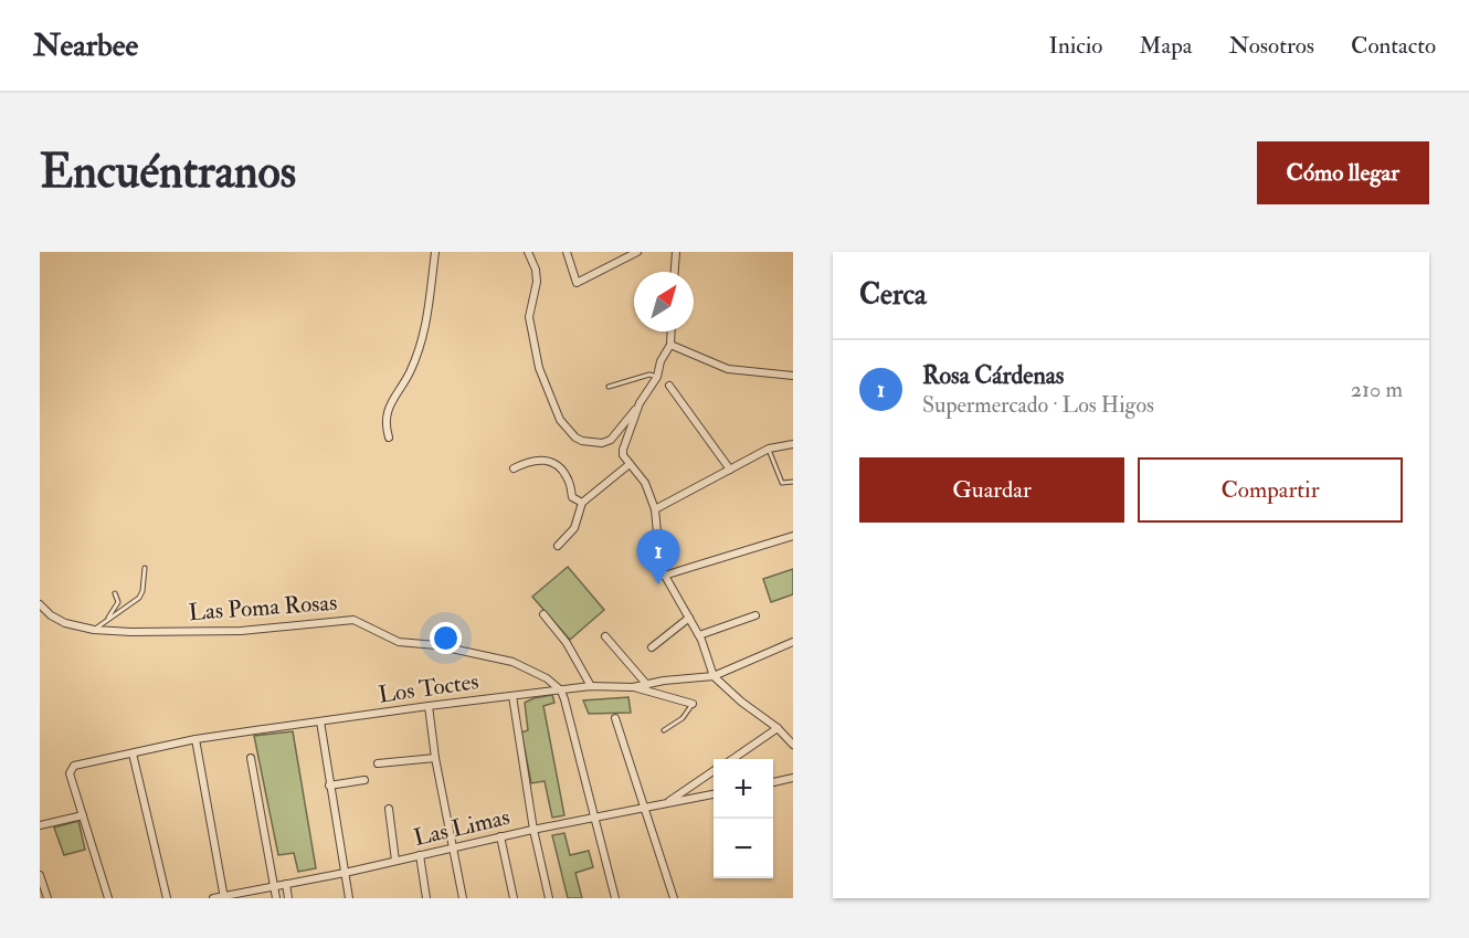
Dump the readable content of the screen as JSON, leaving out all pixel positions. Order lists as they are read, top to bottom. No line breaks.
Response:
{"streets":{"street":["Las Poma Rosas","Los Toctes","Las Limas"]},"crossings":[["Las Poma Rosas","Los Toctes"]],"north":"top right","page":{"header":"Nearbee","nav":["Inicio","Mapa","Nosotros","Contacto"],"buttons":["Cómo llegar",["Guardar","Compartir"]],"title":"Encuéntranos","heading":"Cerca","list":[{"mark":"1","name":"Rosa Cárdenas","note":"Supermercado · Los Higos","value":"210 m"}],"pins":"1","map_buttons":["+","−"]}}
